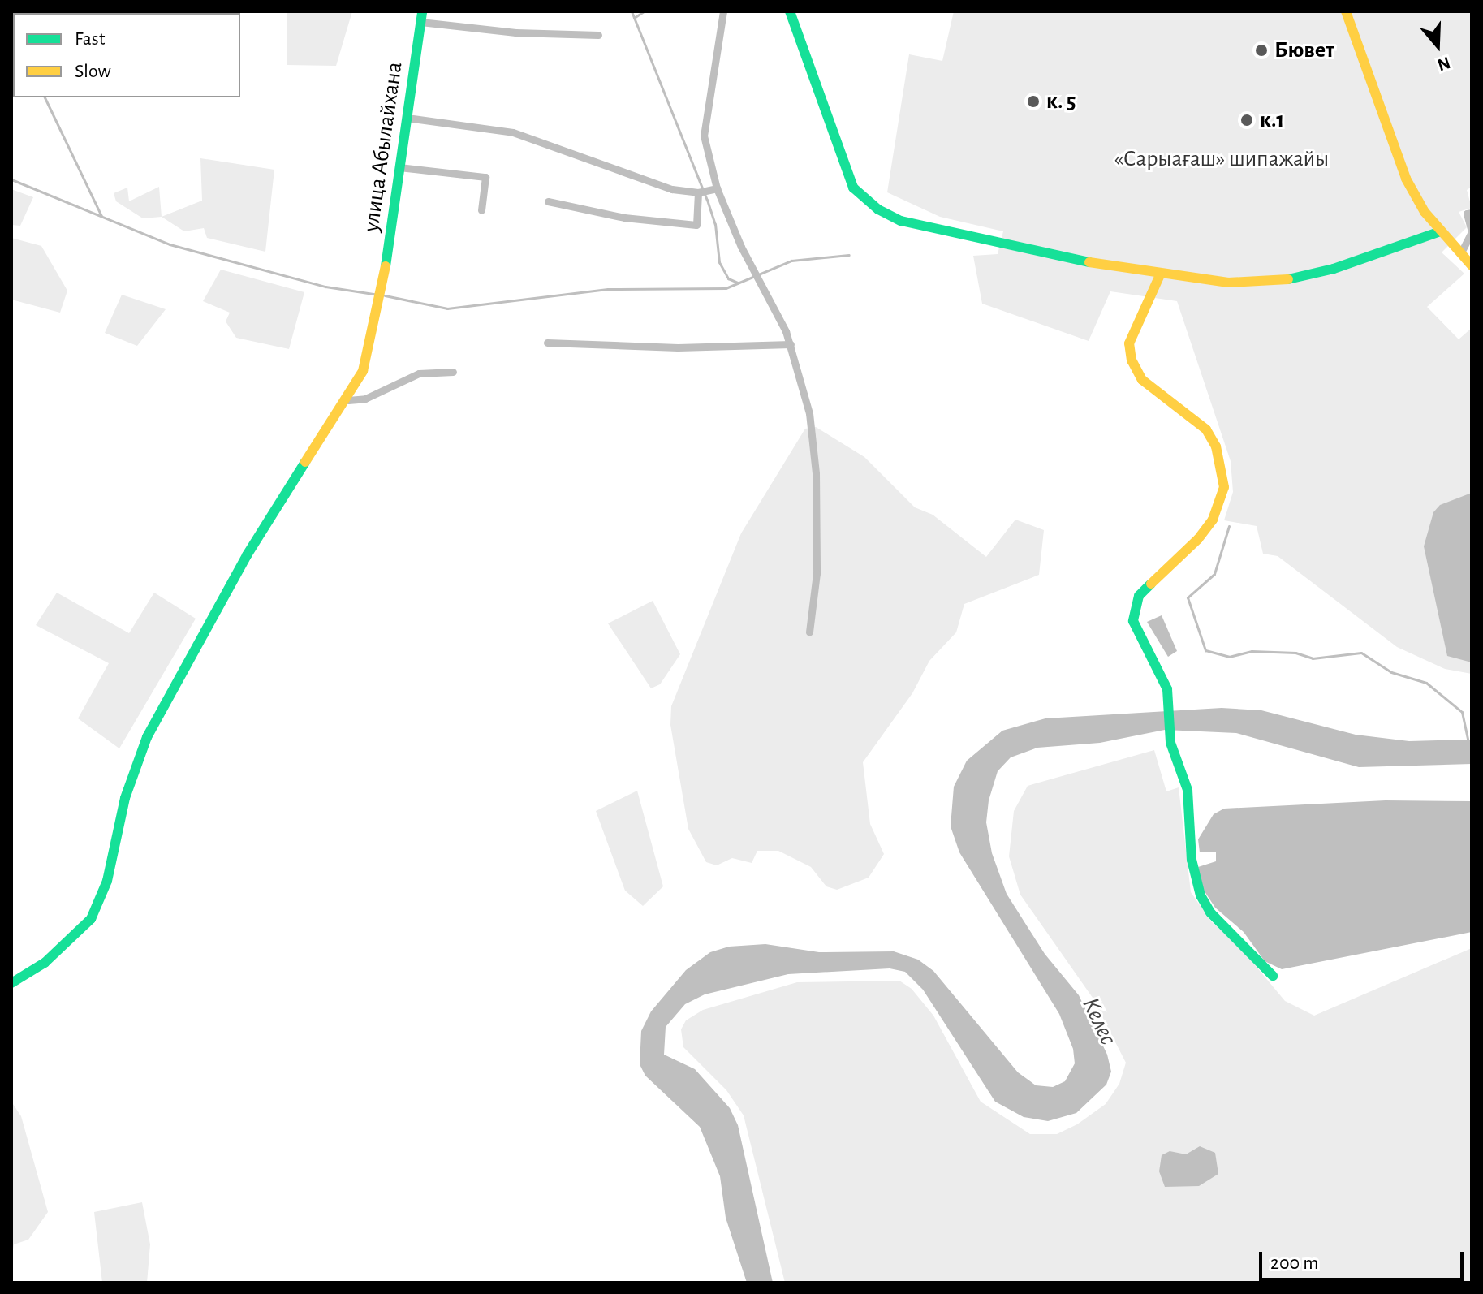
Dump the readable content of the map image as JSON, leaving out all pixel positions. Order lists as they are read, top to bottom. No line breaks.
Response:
{"streets":{"street":["улица Абылайхана"]},"water":["Келес"],"parks":["«Сарыағаш» шипажайы"],"places":["Бювет","к. 5","к.1"],"legend":["Fast","Slow"],"scale_bar":"200 m","north":"bottom"}
